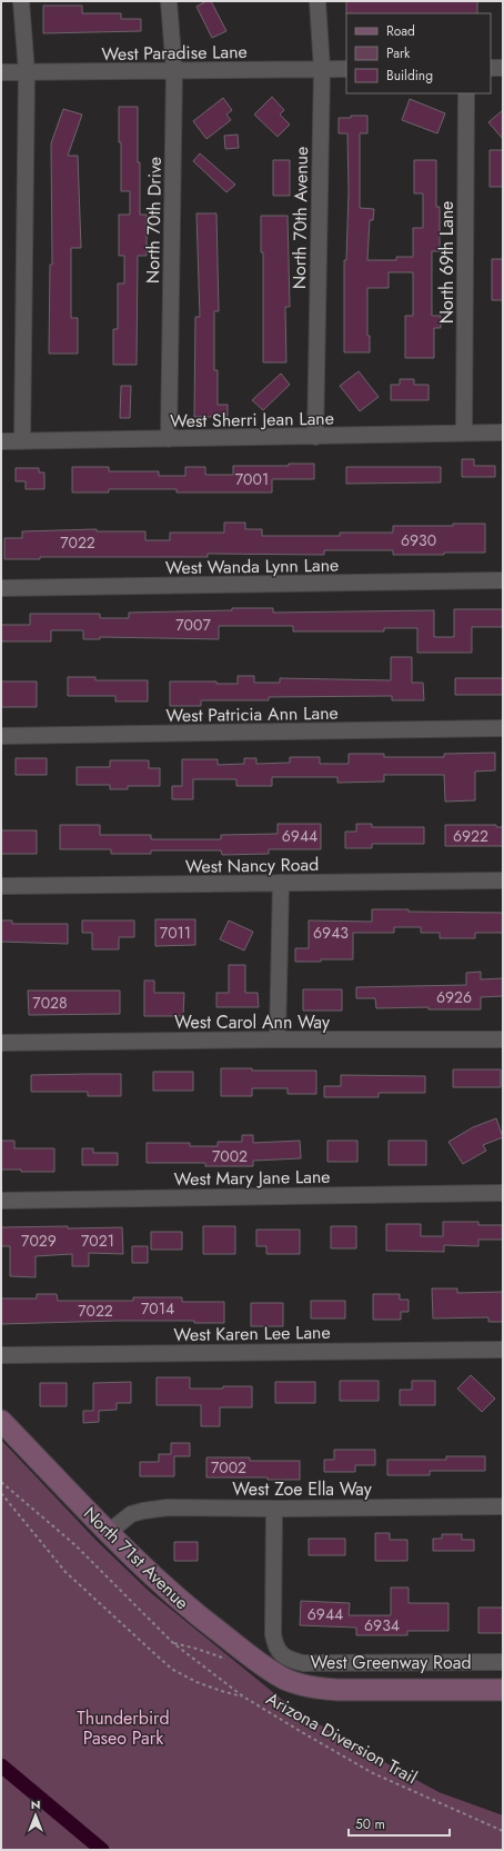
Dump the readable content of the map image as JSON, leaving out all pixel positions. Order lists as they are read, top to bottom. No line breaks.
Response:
{"streets":{"street":["West Paradise Lane","North 70th Avenue","North 70th Drive","North 69th Lane","West Sherri Jean Lane","West Wanda Lynn Lane","West Patricia Ann Lane","West Nancy Road","West Carol Ann Way","West Mary Jane Lane","West Karen Lee Lane","West Zoe Ella Way","North 71st Avenue","West Greenway Road"],"path":["Arizona Diversion Trail"]},"crossings":[["West Paradise Lane","North 70th Avenue"],["West Paradise Lane","North 70th Drive"],["North 70th Avenue","West Sherri Jean Lane"],["North 70th Drive","West Sherri Jean Lane"],["North 69th Lane","West Sherri Jean Lane"],["West Zoe Ella Way","North 71st Avenue"],["West Zoe Ella Way","West Greenway Road"],["North 71st Avenue","West Greenway Road"]],"parks":["Thunderbird Paseo Park"],"house_numbers":["7001","6930","7022","7007","6944","6922","7011","6943","6926","7028","7002","7029","7021","7014","7022","7002","6944","6934"],"legend":["Road","Park","Building"],"scale_bar":"50 m","north":"top"}
